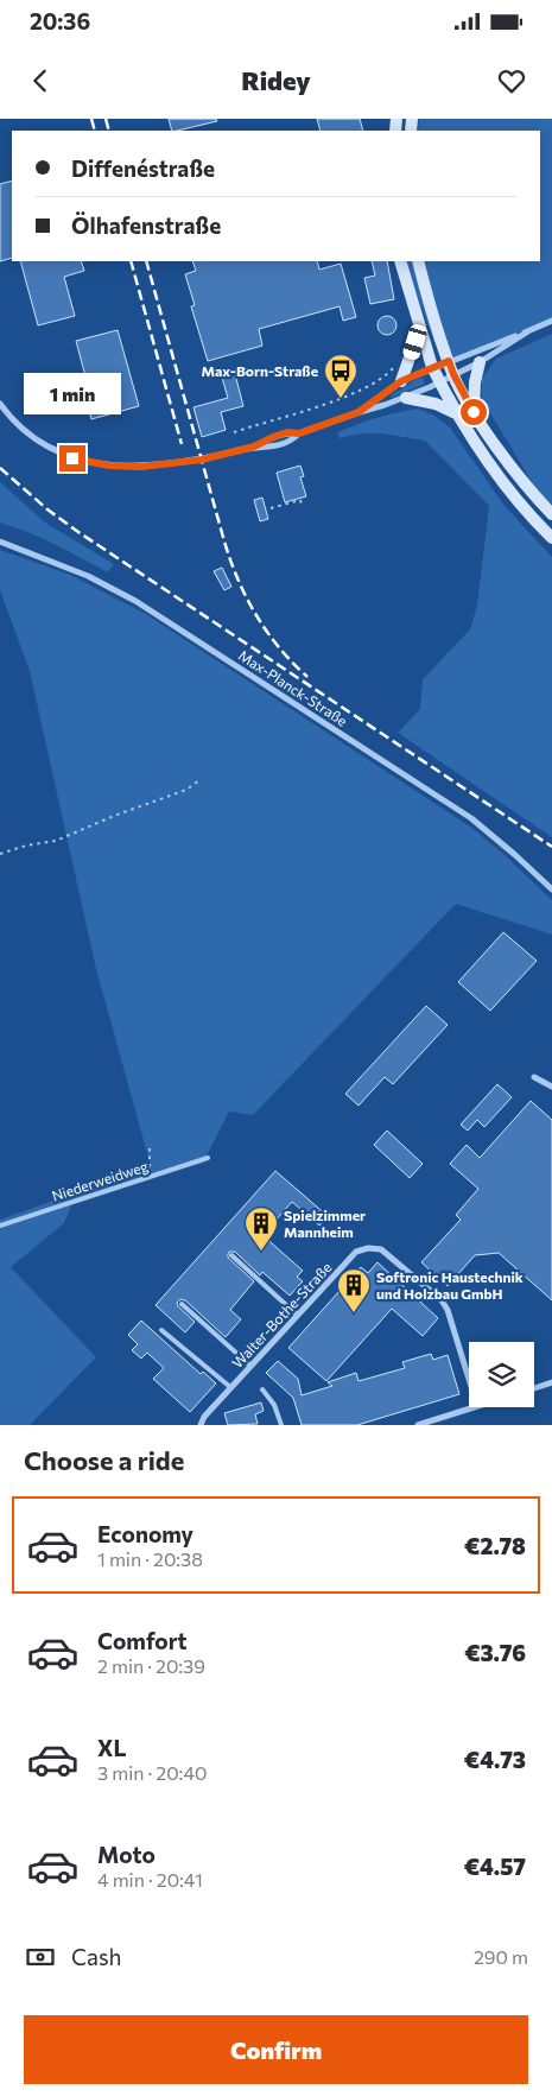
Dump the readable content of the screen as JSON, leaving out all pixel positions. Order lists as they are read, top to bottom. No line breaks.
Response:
{"streets":{"street":["Max-Planck-Straße","Walter-Bothe-Straße"],"lane":["Niederweidweg"]},"places":{"bus stop":["Max-Born-Straße"],"building":["Spielzimmer Mannheim","Softronic Haustechnik und Holzbau GmbH"]},"page":{"status":"20:36","header":"Ridey","banner":["Diffenéstraße","Ölhafenstraße"],"bubble":"1 min","heading":"Choose a ride","list":[{"name":"Economy","note":"1 min · 20:38","value":"€2.78"},{"name":"Comfort","note":"2 min · 20:39","value":"€3.76"},{"name":"XL","note":"3 min · 20:40","value":"€4.73"},{"name":"Moto","note":"4 min · 20:41","value":"€4.57"}],"pay":["Cash","290 m"],"buttons":"Confirm"}}
